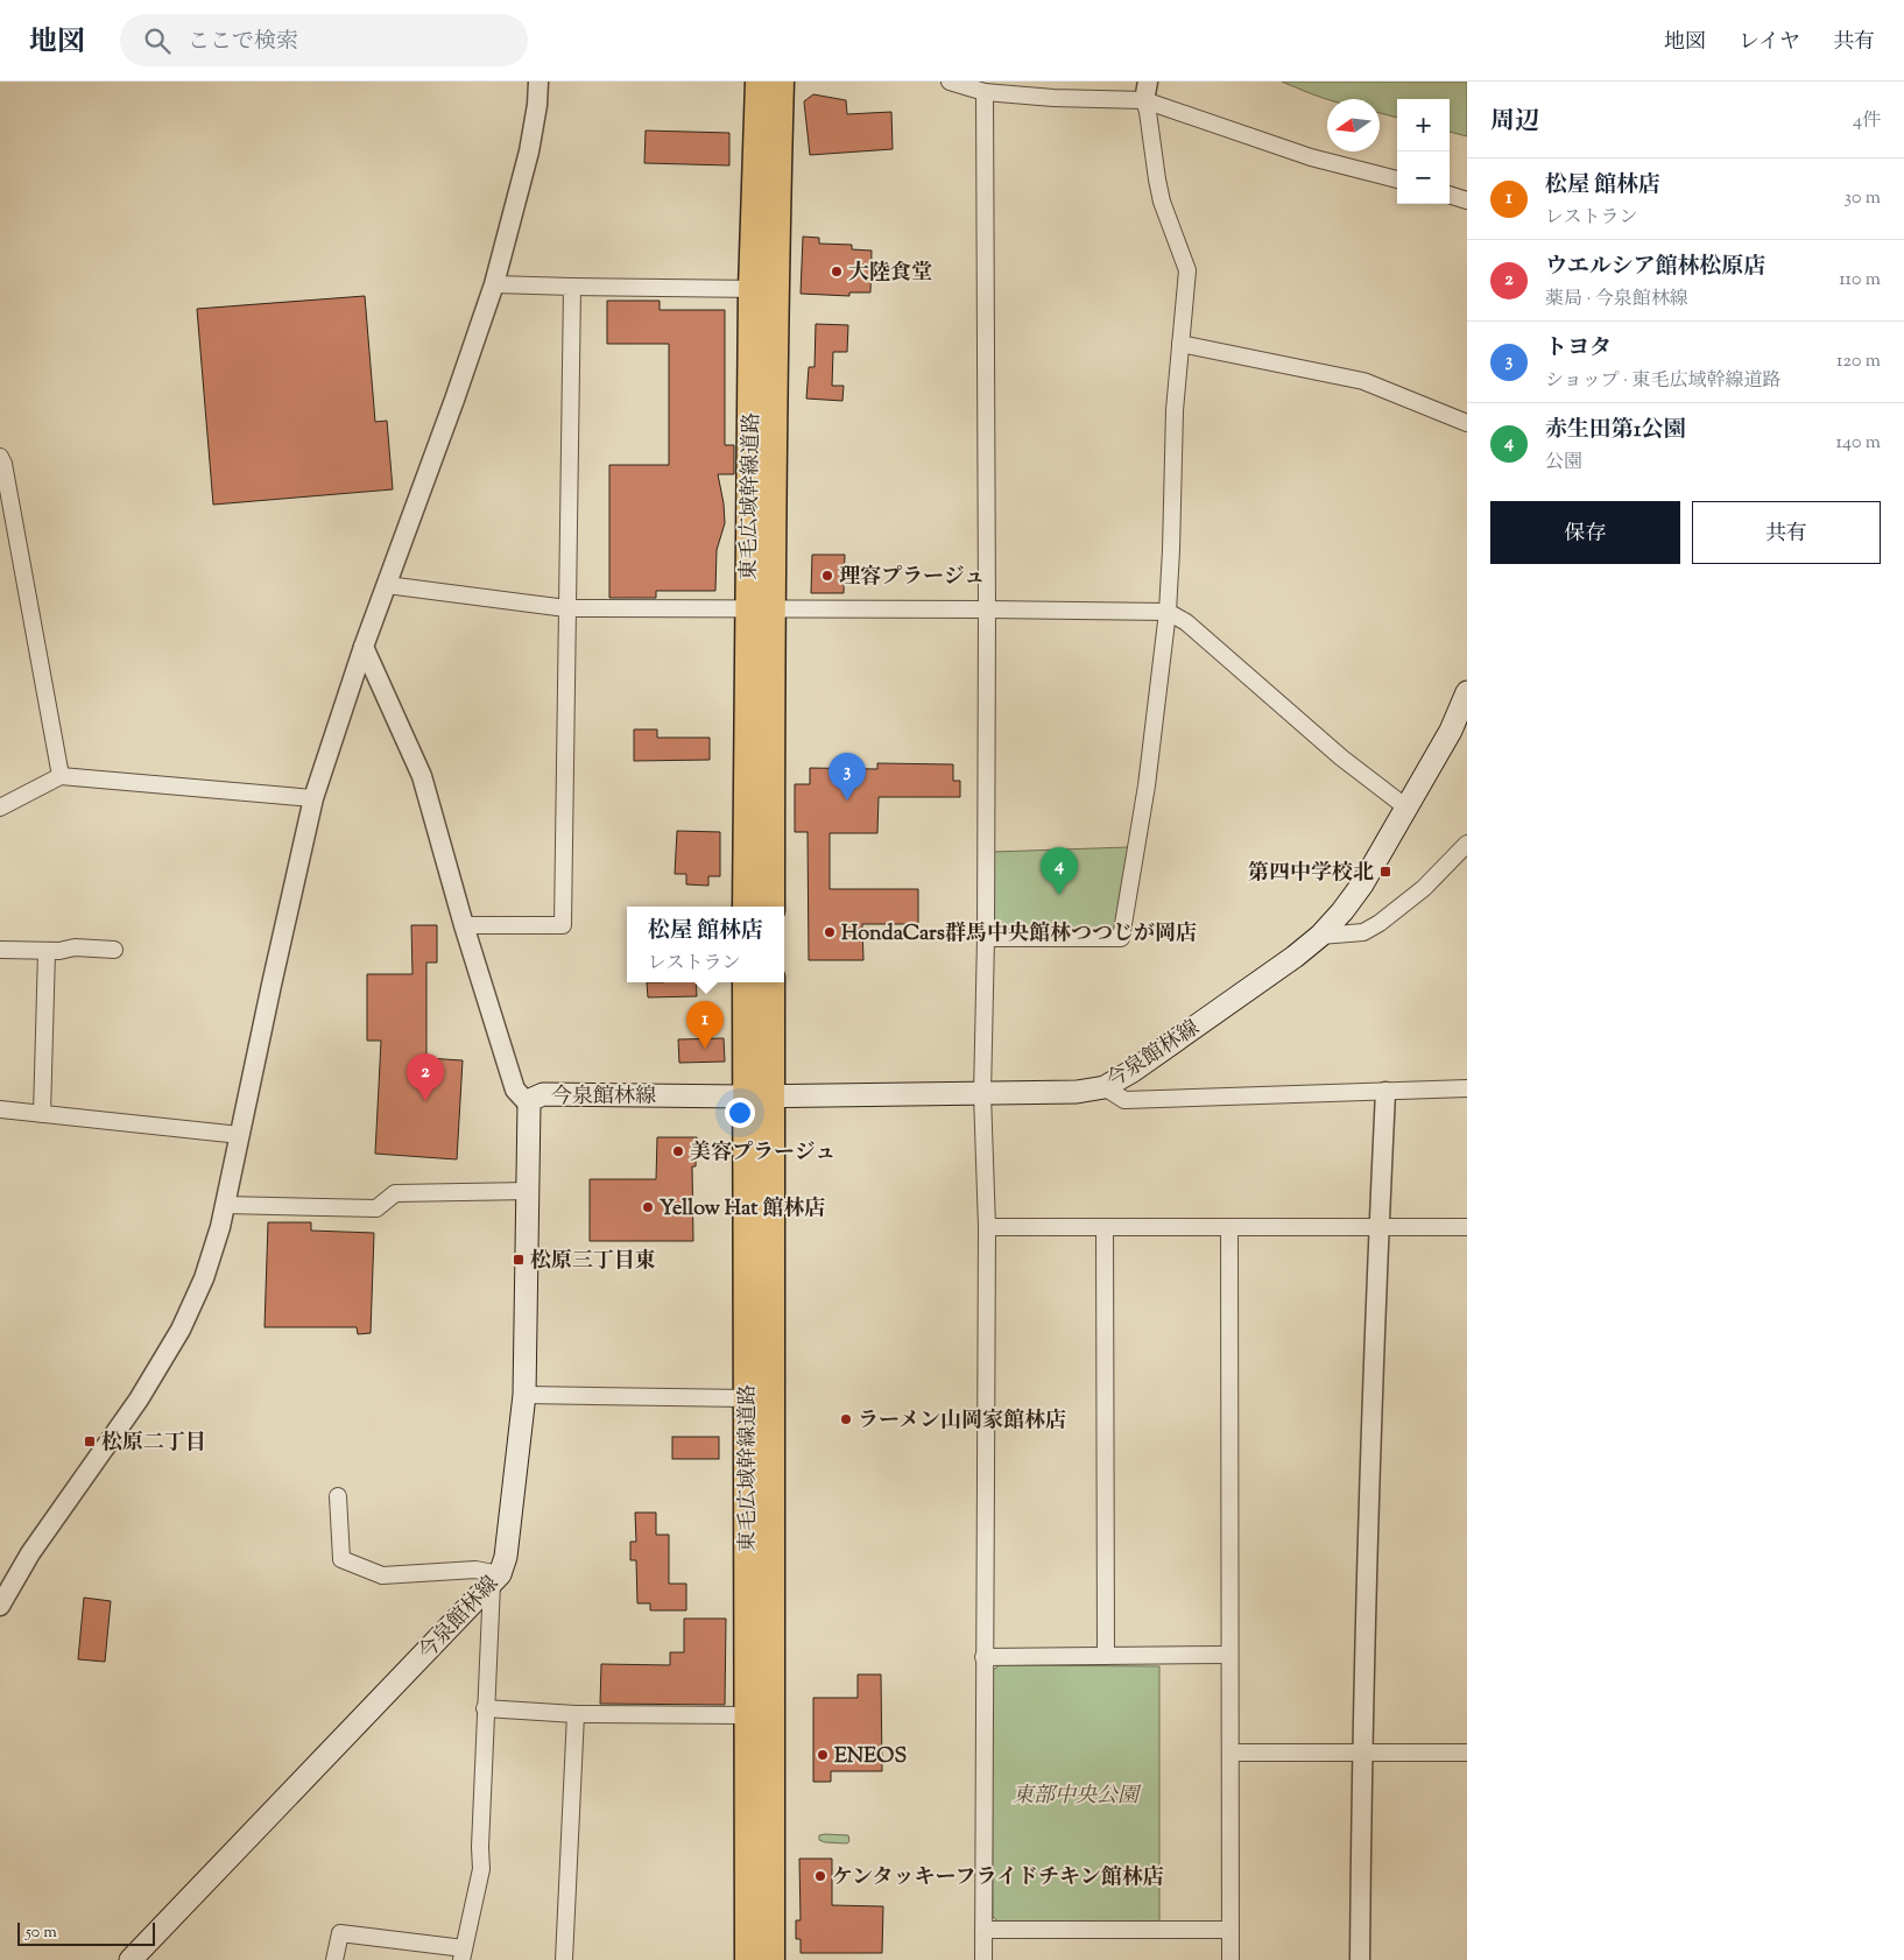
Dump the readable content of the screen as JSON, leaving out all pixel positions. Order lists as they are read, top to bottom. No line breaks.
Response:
{"streets":{"highway":["東毛広域幹線道路"],"main road":["今泉館林線"]},"crossings":[["東毛広域幹線道路","今泉館林線"]],"parks":["東部中央公園"],"places":{"other":["大陸食堂","理容プラージュ","HondaCars群馬中央館林つつじが岡店","美容プラージュ","Yellow Hat 館林店","ラーメン山岡家館林店","ENEOS","ケンタッキーフライドチキン館林店"],"transit":["第四中学校北","松原三丁目東","松原二丁目"]},"scale_bar":"50 m","north":"left","page":{"header":"地図","search":"ここで検索","nav":["地図","レイヤ","共有"],"heading":["周辺","4件"],"map_buttons":["+","−"],"list":[{"mark":"1","name":"松屋 館林店","note":"レストラン","value":"30 m"},{"mark":"2","name":"ウエルシア館林松原店","note":"薬局 · 今泉館林線","value":"110 m"},{"mark":"3","name":"トヨタ","note":"ショップ · 東毛広域幹線道路","value":"120 m"},{"mark":"4","name":"赤生田第1公園","note":"公園","value":"140 m"}],"buttons":["保存","共有"],"pins":["3","4","1","2"],"popup":["松屋 館林店","レストラン"],"scale":"50 m"}}
